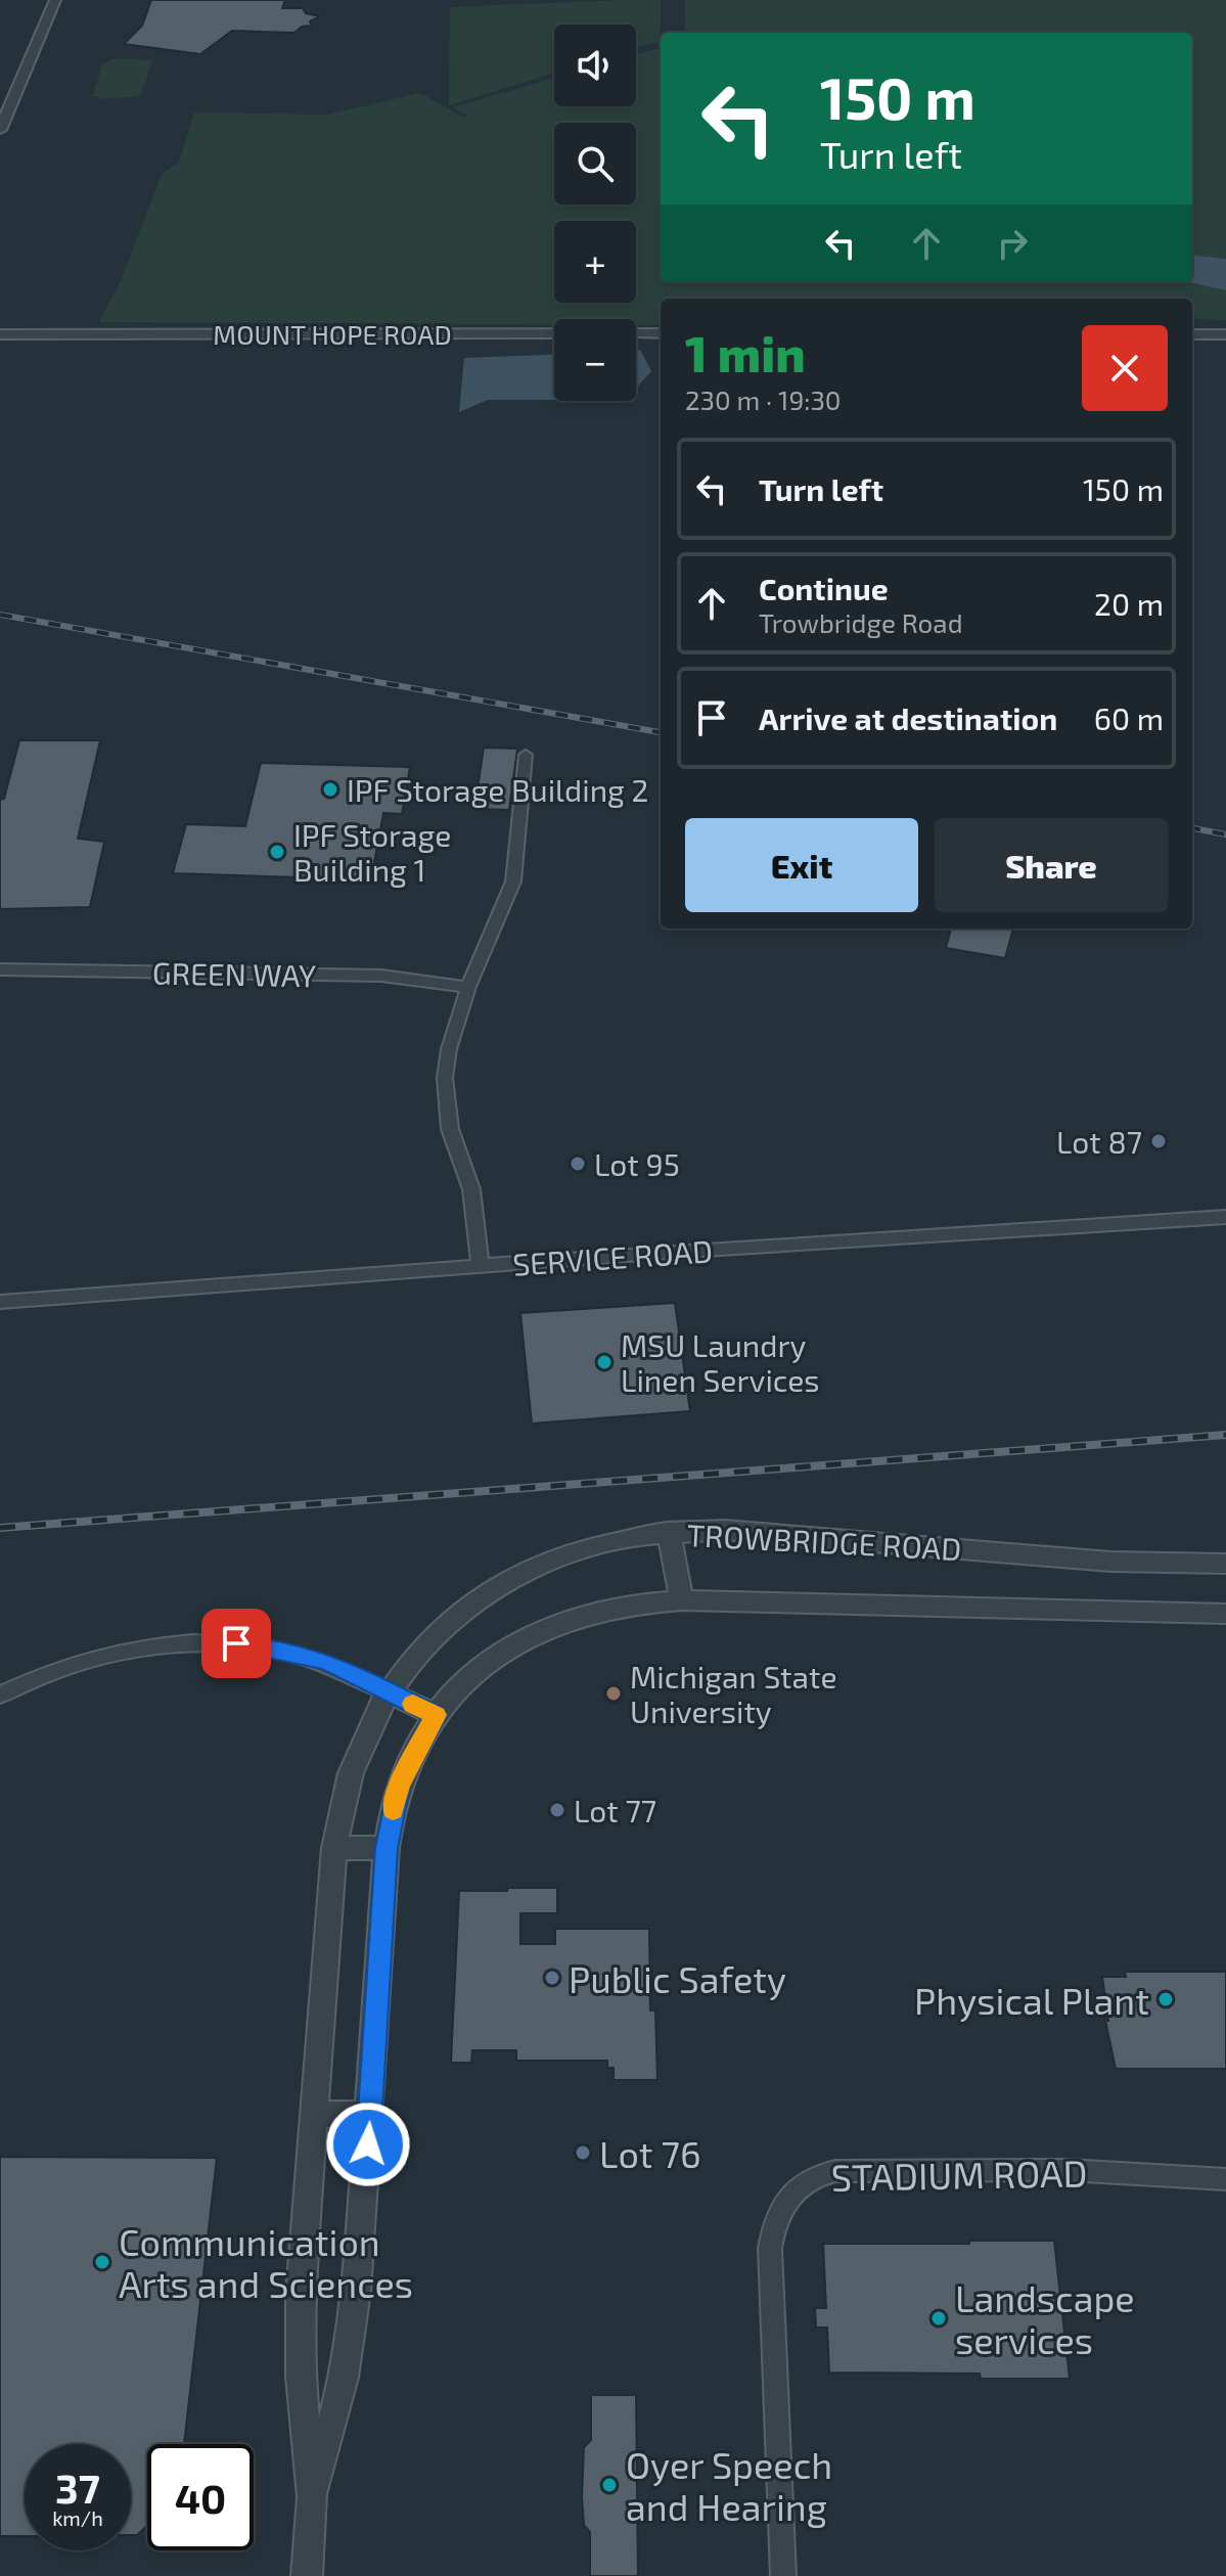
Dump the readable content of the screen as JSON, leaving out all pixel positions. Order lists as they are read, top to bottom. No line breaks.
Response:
{"streets":{"street":["MOUNT HOPE ROAD","GREEN WAY","SERVICE ROAD","TROWBRIDGE ROAD","STADIUM ROAD"]},"places":["IPF Storage Building 2","IPF Storage Building 1","Lot 87","Lot 95","MSU Laundry Linen Services","Michigan State University","Lot 77","Public Safety","Physical Plant","Lot 76","Communication Arts and Sciences","Landscape services","Oyer Speech and Hearing"],"page":{"map_buttons":["+","−"],"turn":["150 m","Turn left"],"heading":["1 min","230 m · 19:30"],"list":[{"name":"Turn left","value":"150 m"},{"name":"Continue","note":"Trowbridge Road","value":"20 m"},{"name":"Arrive at destination","value":"60 m"}],"buttons":["Exit","Share"],"speed":"37 km/h","limit":"40"}}
